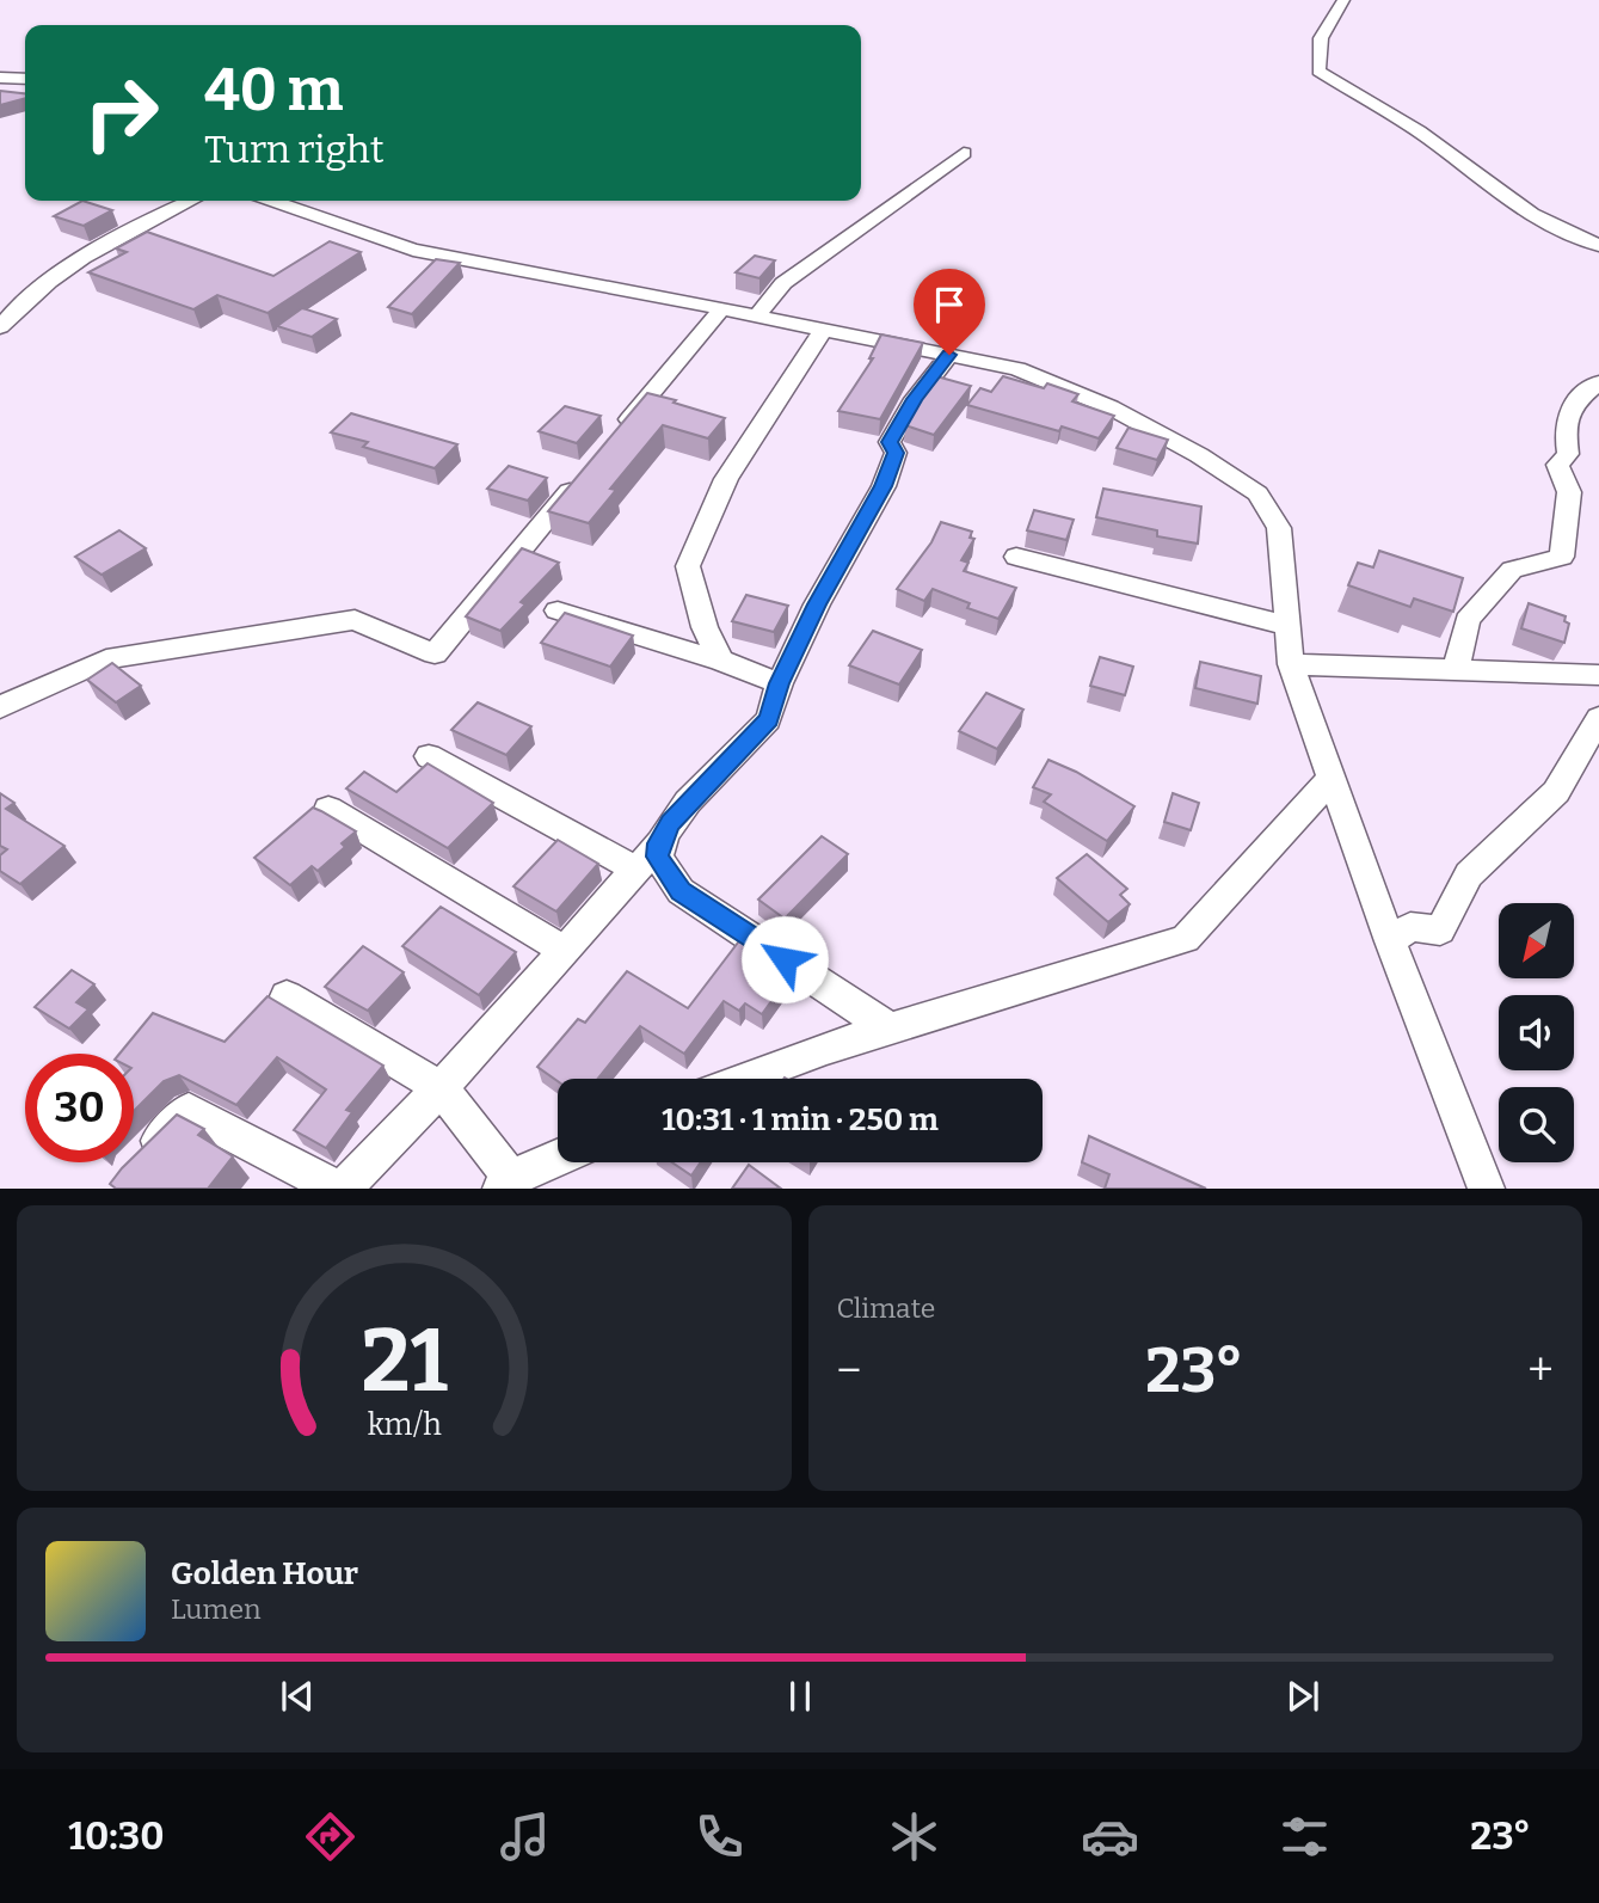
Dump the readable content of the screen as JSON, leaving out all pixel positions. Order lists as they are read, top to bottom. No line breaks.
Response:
{"north":"bottom left","page":{"turn":["40 m","Turn right"],"limit":"30","trip":"10:31 · 1 min · 250 m","tile":"Climate","heat":["−","23°","+"],"song":["Golden Hour","Lumen"],"tabs":["10:30","23°"],"gauge":["21","km/h"]}}
